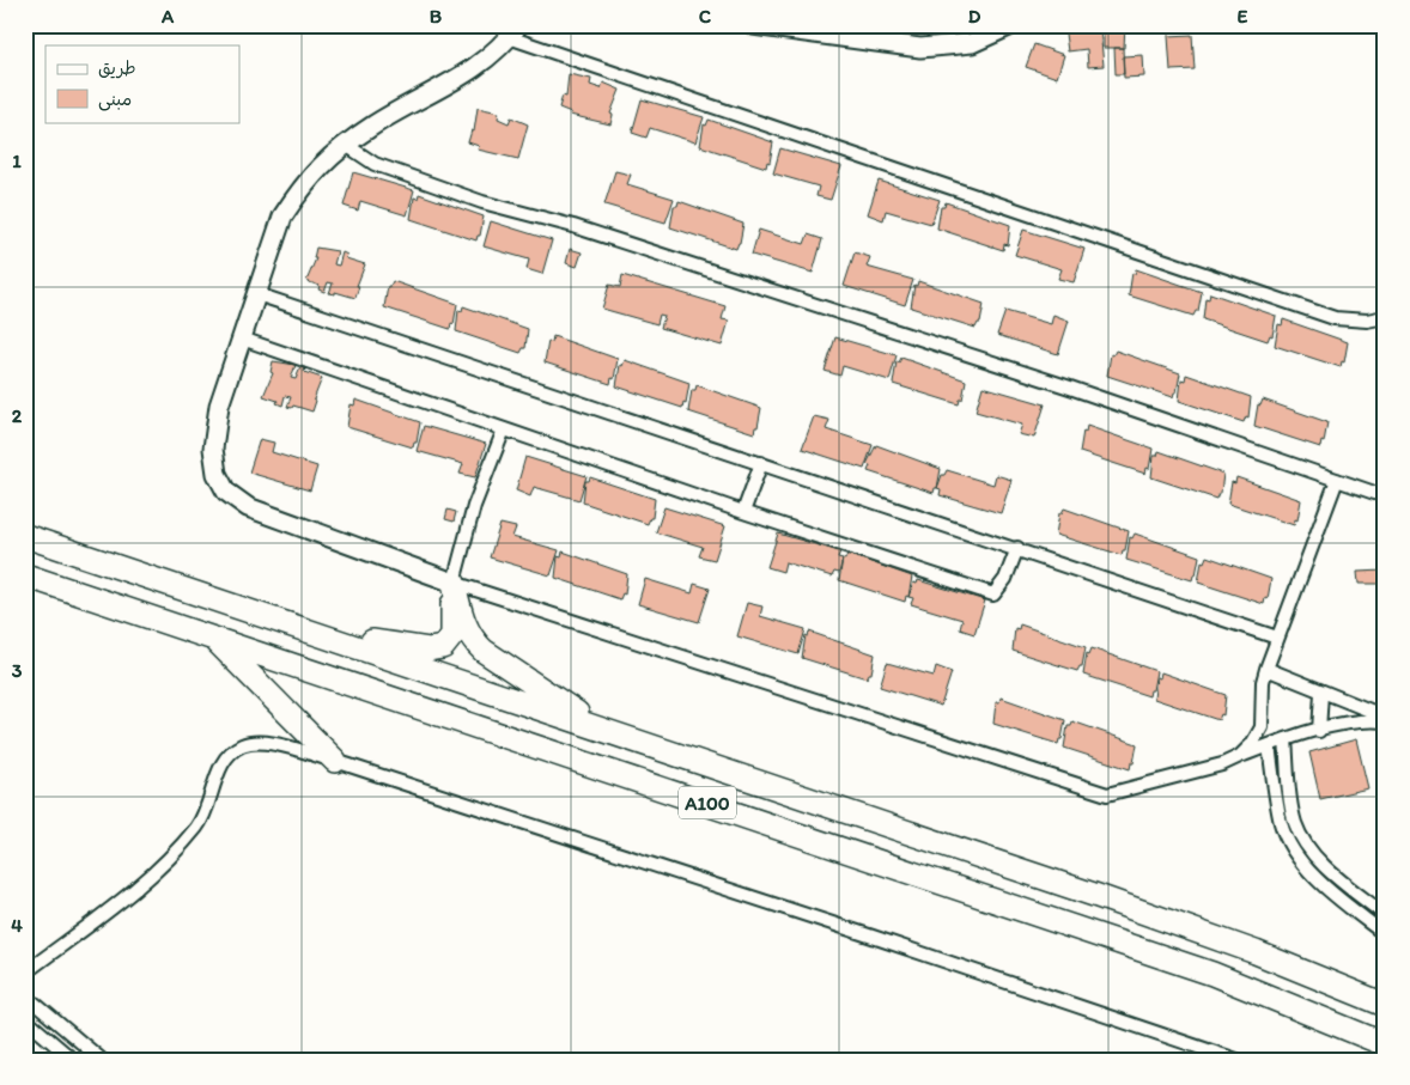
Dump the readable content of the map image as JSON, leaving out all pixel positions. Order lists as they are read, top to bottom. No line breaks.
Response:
{"streets":{"highway":["A100"]},"legend":["طريق","مبنى"],"grid":{"columns":["A","B","C","D","E"],"rows":["1","2","3","4"]}}
